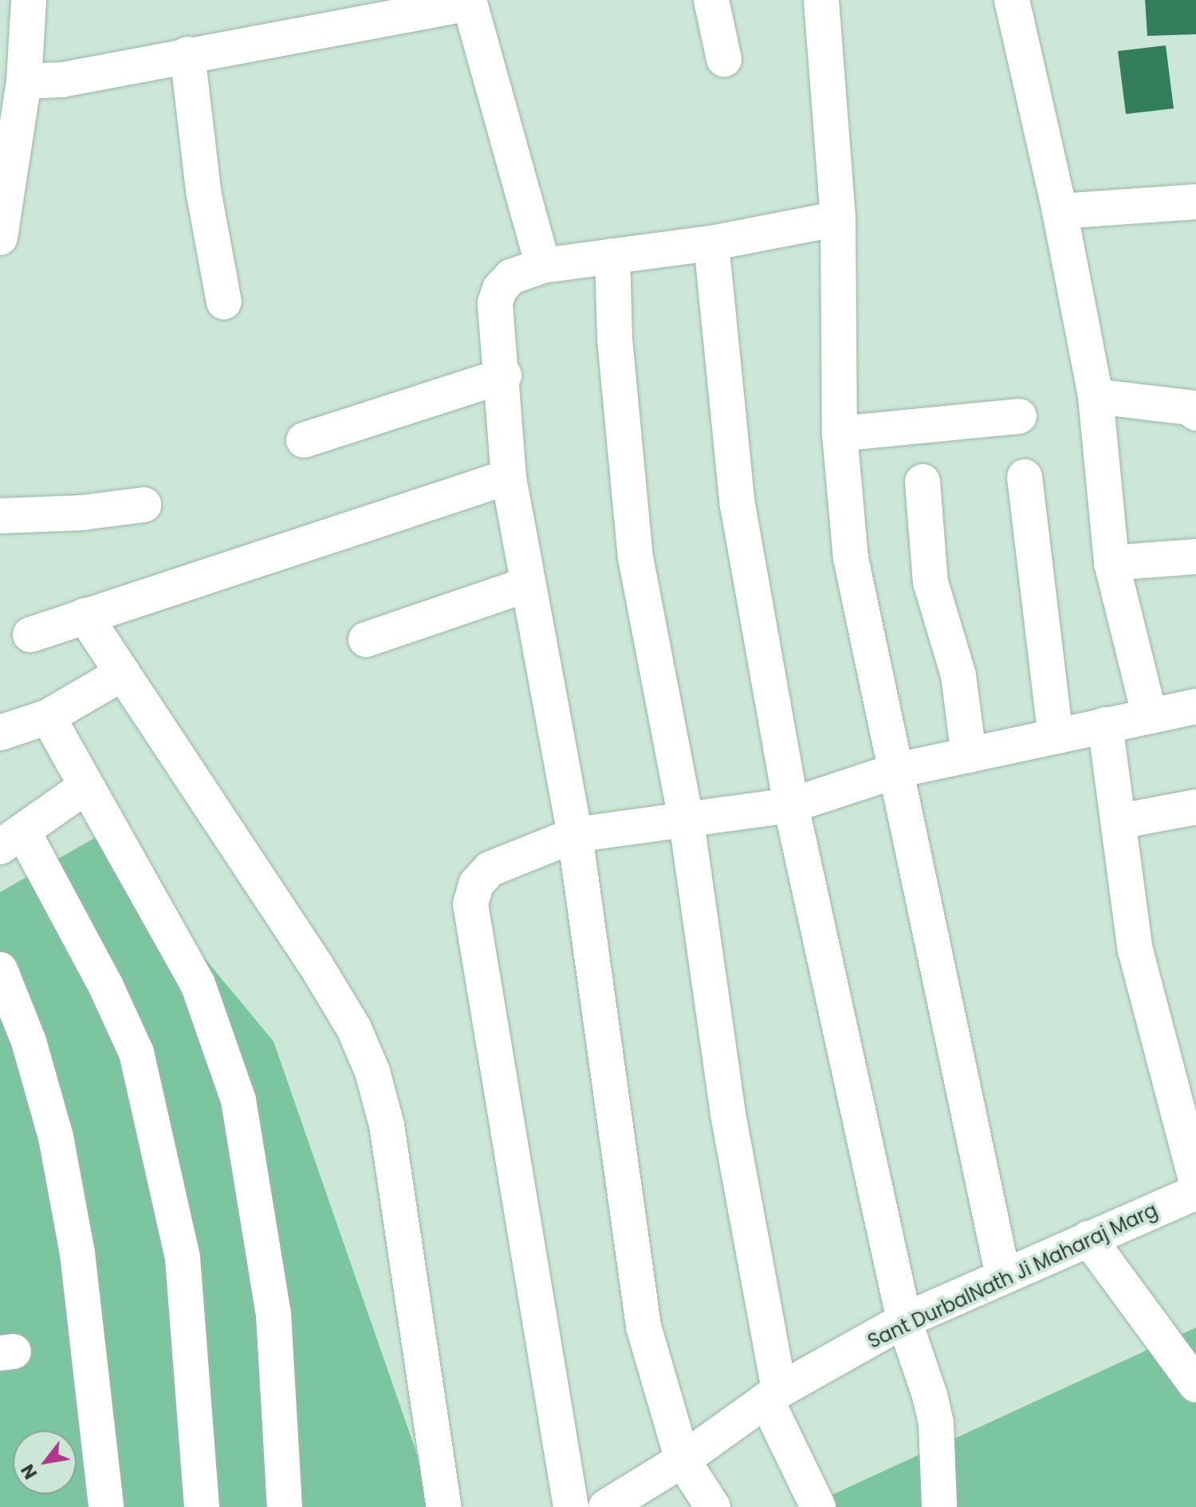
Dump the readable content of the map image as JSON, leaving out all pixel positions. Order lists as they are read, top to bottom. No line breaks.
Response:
{"streets":{"street":["Sant DurbalNath Ji Maharaj Marg"]},"north":"bottom left"}
